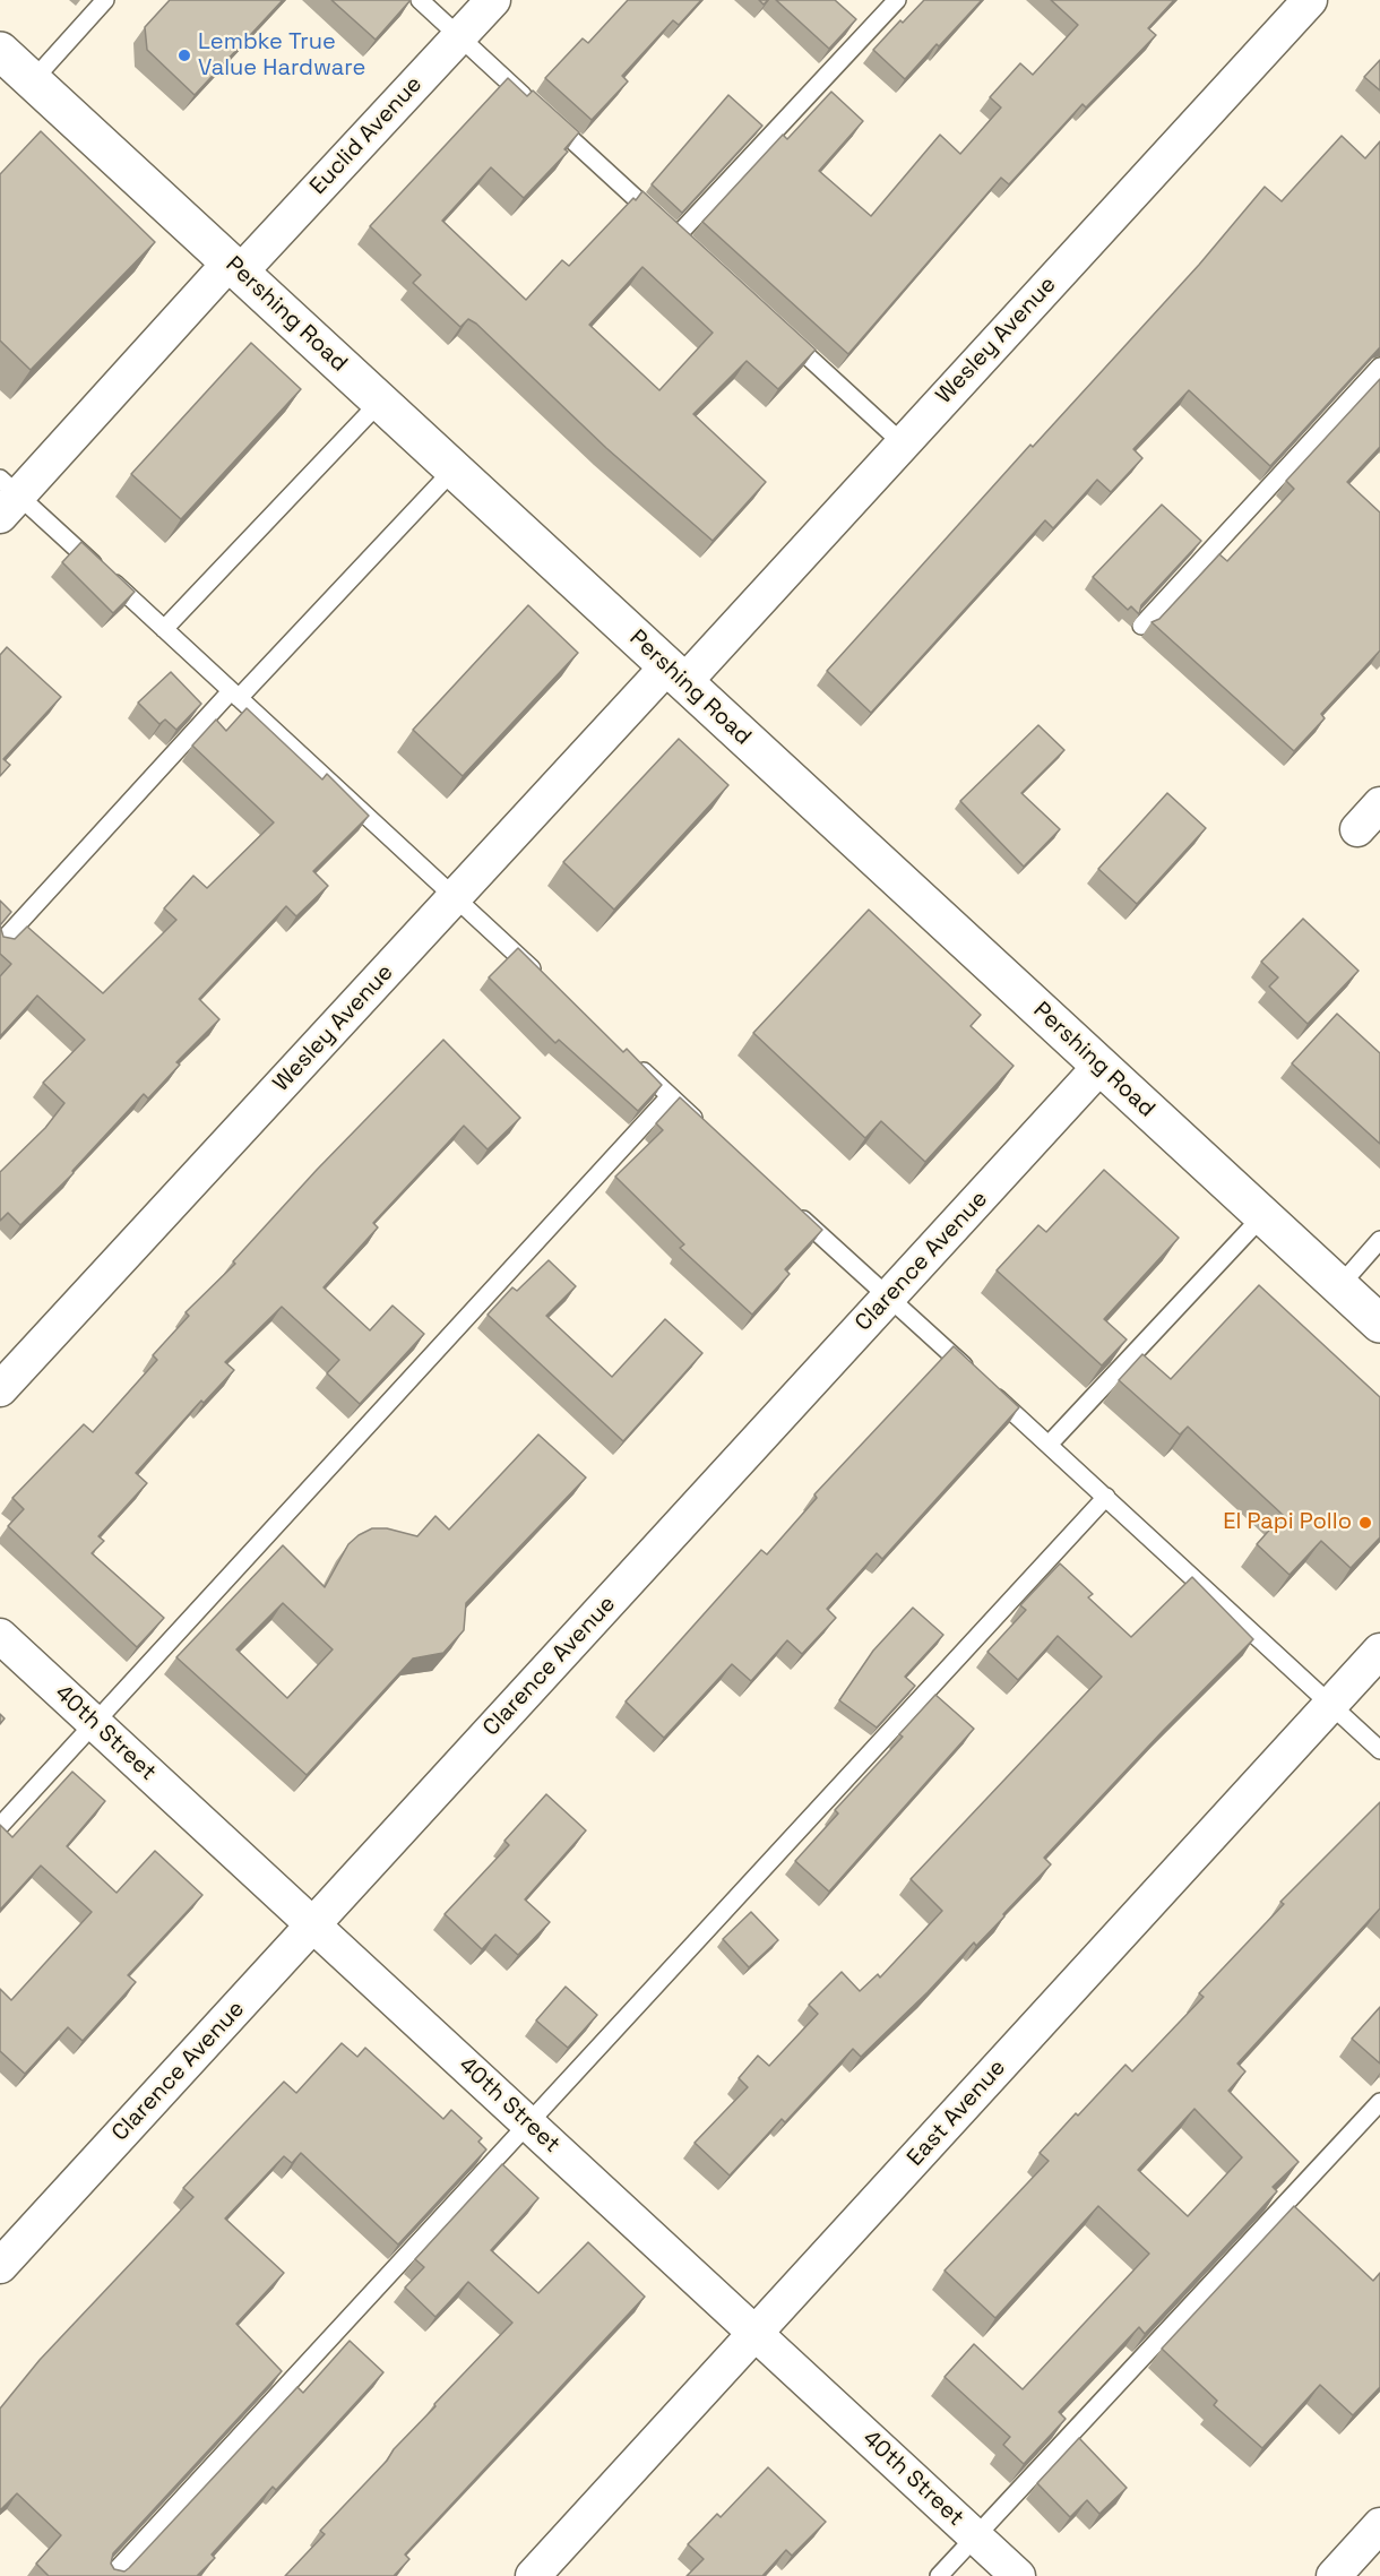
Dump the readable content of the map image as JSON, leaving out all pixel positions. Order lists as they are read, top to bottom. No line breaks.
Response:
{"streets":{"main road":["Pershing Road"],"street":["Euclid Avenue","Wesley Avenue","Clarence Avenue","40th Street","East Avenue"]},"crossings":[["Euclid Avenue","Pershing Road"],["Pershing Road","Wesley Avenue"],["Pershing Road","Clarence Avenue"],["Clarence Avenue","40th Street"],["40th Street","East Avenue"]],"places":["Lembke True Value Hardware","El Papi Pollo"]}
